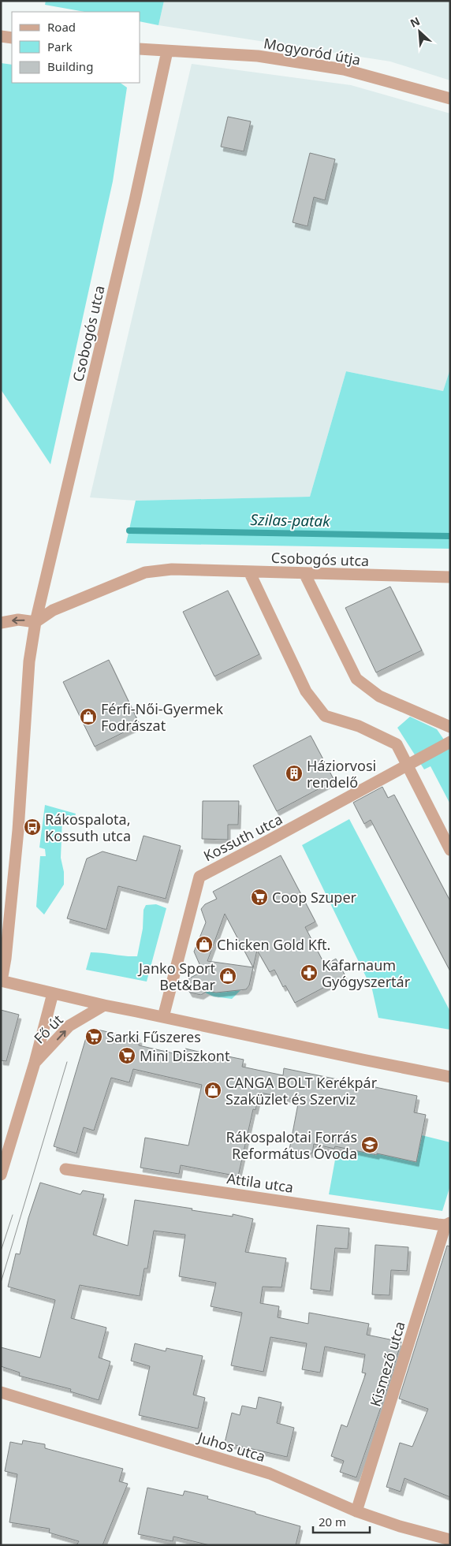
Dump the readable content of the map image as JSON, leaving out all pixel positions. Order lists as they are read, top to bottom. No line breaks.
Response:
{"streets":{"street":["Mogyoród útja","Csobogós utca","Kossuth utca","Fő út","Attila utca","Kismező utca","Juhos utca"]},"crossings":[["Mogyoród útja","Csobogós utca"],["Attila utca","Kismező utca"],["Kismező utca","Juhos utca"]],"water":["Szilas-patak"],"places":{"shop":["Férfi-Női-Gyermek Fodrászat","Chicken Gold Kft.","Janko Sport Bet&Bar","CANGA BOLT Kerékpár Szaküzlet és Szerviz"],"building":["Háziorvosi rendelő"],"bus stop":["Rákospalota, Kossuth utca"],"supermarket":["Coop Szuper","Sarki Fűszeres","Mini Diszkont"],"pharmacy":["Kafarnaum Gyógyszertár"],"school or university":["Rákospalotai Forrás Református Óvoda"]},"legend":["Road","Park","Building"],"scale_bar":"20 m","north":"top left"}
